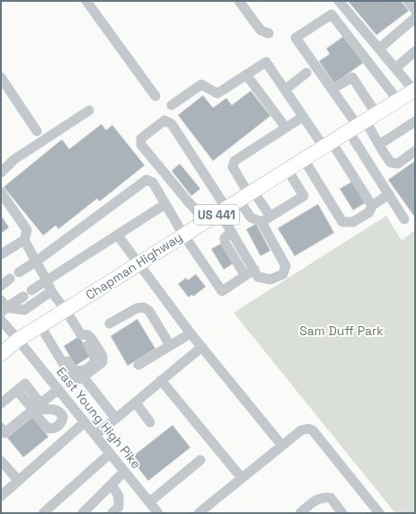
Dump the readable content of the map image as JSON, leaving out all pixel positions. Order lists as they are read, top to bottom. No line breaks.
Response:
{"streets":{"highway":["US 441","Chapman Highway"],"street":["East Young High Pike"]},"crossings":[["Chapman Highway","East Young High Pike"]],"parks":["Sam Duff Park"]}
